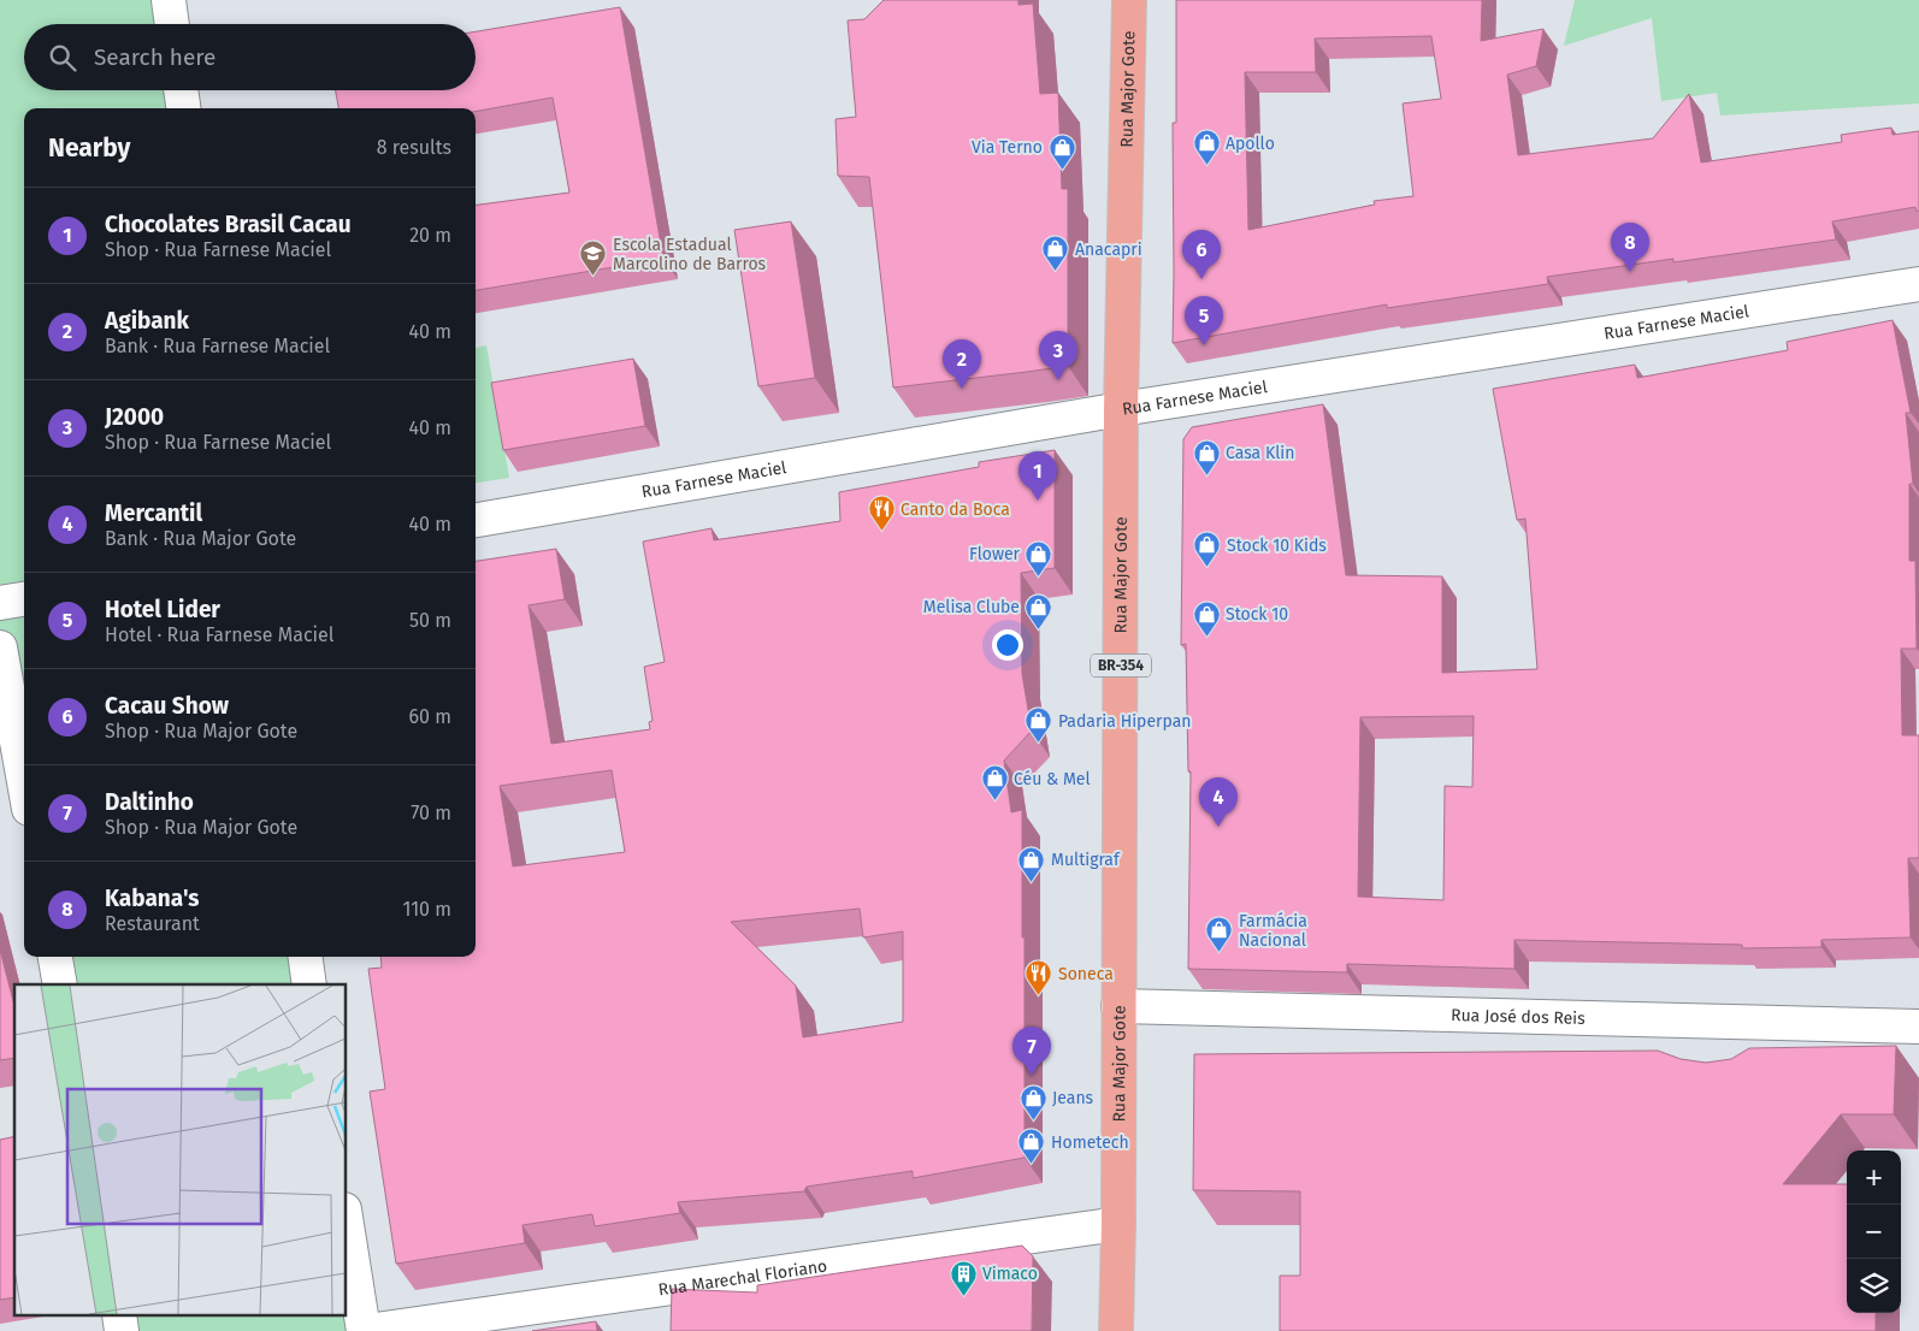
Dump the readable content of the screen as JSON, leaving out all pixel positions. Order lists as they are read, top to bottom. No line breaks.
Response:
{"streets":{"main road":["Rua Major Gote","BR-354"],"street":["Rua Farnese Maciel","Rua José dos Reis","Rua Marechal Floriano"]},"crossings":[["Rua Major Gote","Rua Farnese Maciel"],["Rua Major Gote","Rua José dos Reis"],["Rua Major Gote","Rua Marechal Floriano"]],"places":{"shop":["Apollo","Via Terno","Anacapri","Casa Klin","Stock 10 Kids","Flower","Melisa Clube","Stock 10","Padaria Hiperpan","Céu & Mel","Multigraf","Farmácia Nacional","Jeans","Hometech"],"school or university":["Escola Estadual Marcolino de Barros"],"restaurant":["Canto da Boca","Soneca"],"building":["Vimaco"]},"page":{"search":"Search here","heading":["Nearby","8 results"],"list":[{"mark":"1","name":"Chocolates Brasil Cacau","note":"Shop · Rua Farnese Maciel","value":"20 m"},{"mark":"2","name":"Agibank","note":"Bank · Rua Farnese Maciel","value":"40 m"},{"mark":"3","name":"J2000","note":"Shop · Rua Farnese Maciel","value":"40 m"},{"mark":"4","name":"Mercantil","note":"Bank · Rua Major Gote","value":"40 m"},{"mark":"5","name":"Hotel Lider","note":"Hotel · Rua Farnese Maciel","value":"50 m"},{"mark":"6","name":"Cacau Show","note":"Shop · Rua Major Gote","value":"60 m"},{"mark":"7","name":"Daltinho","note":"Shop · Rua Major Gote","value":"70 m"},{"mark":"8","name":"Kabana's","note":"Restaurant","value":"110 m"}],"pins":["8","6","5","3","2","1","4","7"],"map_buttons":["+","−"]}}
